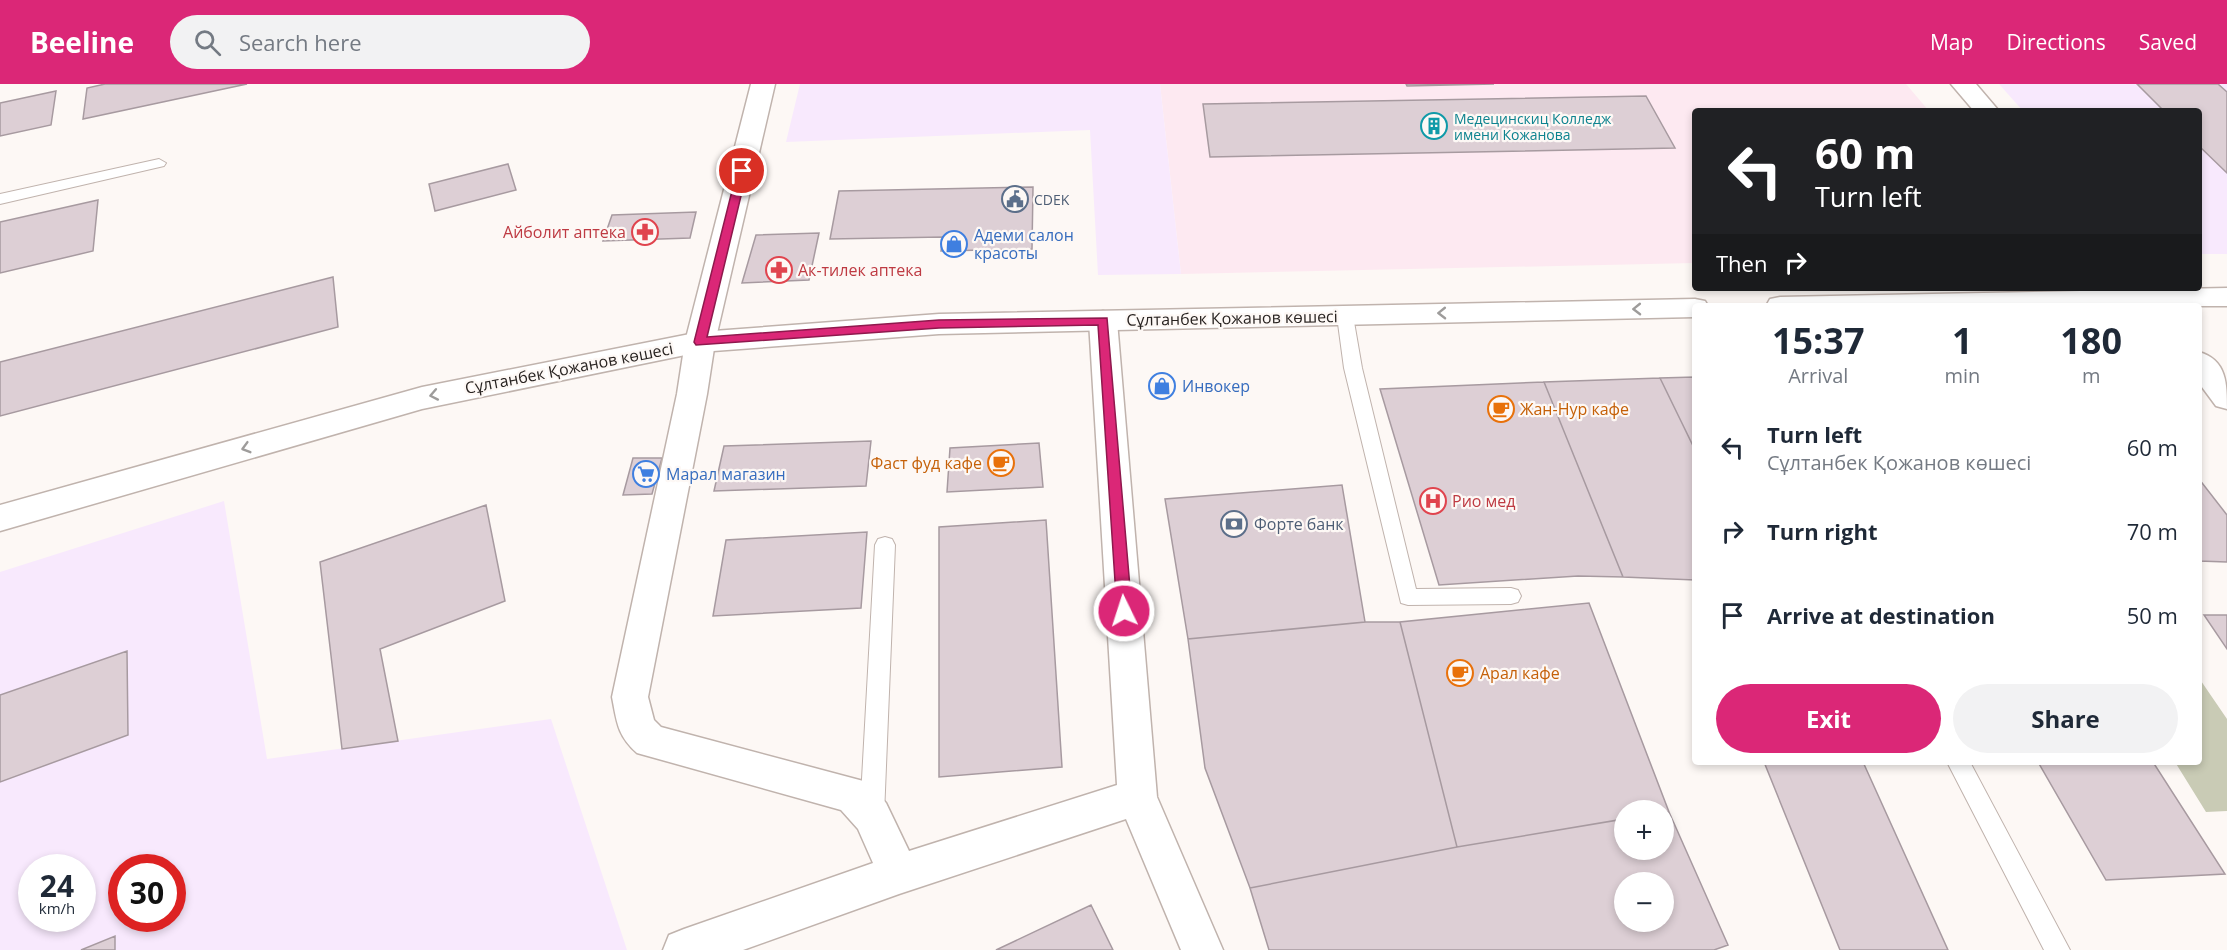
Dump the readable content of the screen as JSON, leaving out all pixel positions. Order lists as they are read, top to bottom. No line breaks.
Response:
{"streets":{"street":["Сұлтанбек Қожанов көшесі"]},"one_way":["Сұлтанбек Қожанов көшесі"],"places":{"building":["Медецинскиц Колледж имени Кожанова"],"public building":["CDEK"],"pharmacy":["Айболит аптека","Ак-тилек аптека"],"shop":["Адеми салон красоты","Инвокер"],"cafe":["Жан-Нур кафе","Фаст фуд кафе","Арал кафе"],"supermarket":["Марал магазин"],"hospital":["Рио мед"],"bank":["Форте банк"]},"page":{"header":"Beeline","search":"Search here","nav":["Map","Directions","Saved"],"turn":["60 m","Turn left"],"then":"Then","eta":["15:37","Arrival","1","min","180","m"],"list":[{"name":"Turn left","note":"Сұлтанбек Қожанов көшесі","value":"60 m"},{"name":"Turn right","value":"70 m"},{"name":"Arrive at destination","value":"50 m"}],"buttons":["Exit","Share"],"map_buttons":["+","−"],"speed":"24 km/h","limit":"30"}}
